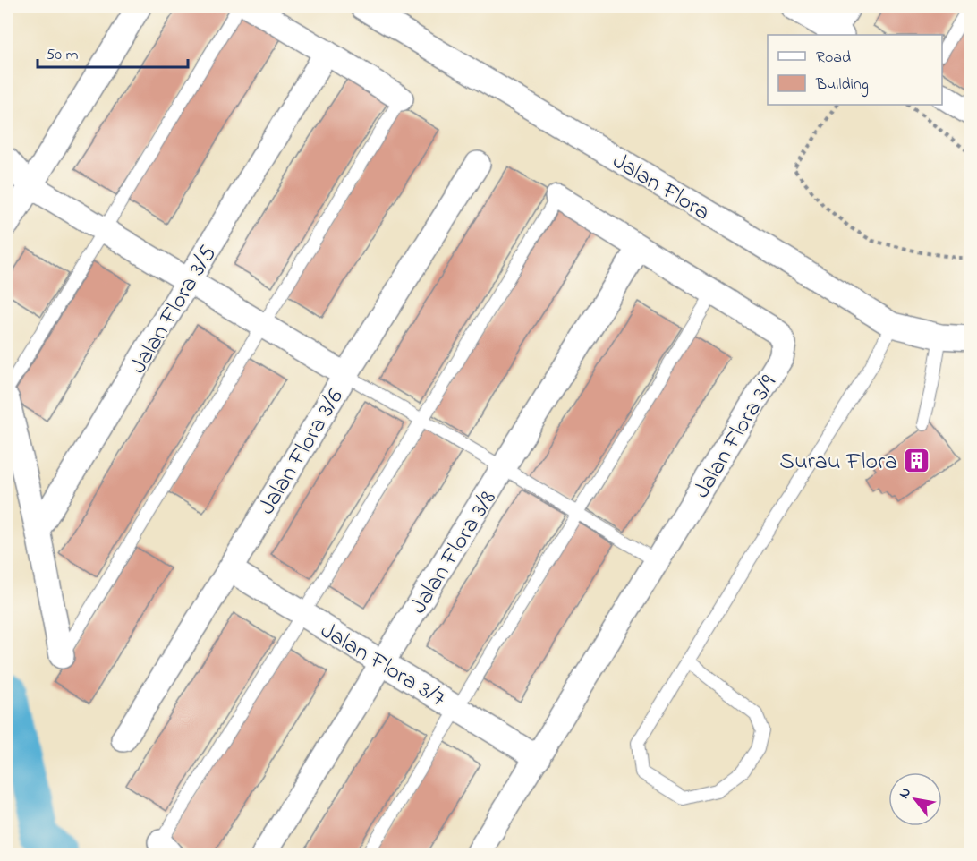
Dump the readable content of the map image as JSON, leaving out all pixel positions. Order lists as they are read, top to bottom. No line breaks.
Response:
{"streets":{"street":["Jalan Flora","Jalan Flora 3/5","Jalan Flora 3/9","Jalan Flora 3/6","Jalan Flora 3/8","Jalan Flora 3/7"]},"crossings":[["Jalan Flora 3/9","Jalan Flora 3/8"],["Jalan Flora 3/9","Jalan Flora 3/7"],["Jalan Flora 3/6","Jalan Flora 3/7"],["Jalan Flora 3/8","Jalan Flora 3/7"]],"places":{"building":["Surau Flora"]},"legend":["Road","Building"],"scale_bar":"50 m","north":"top left"}
